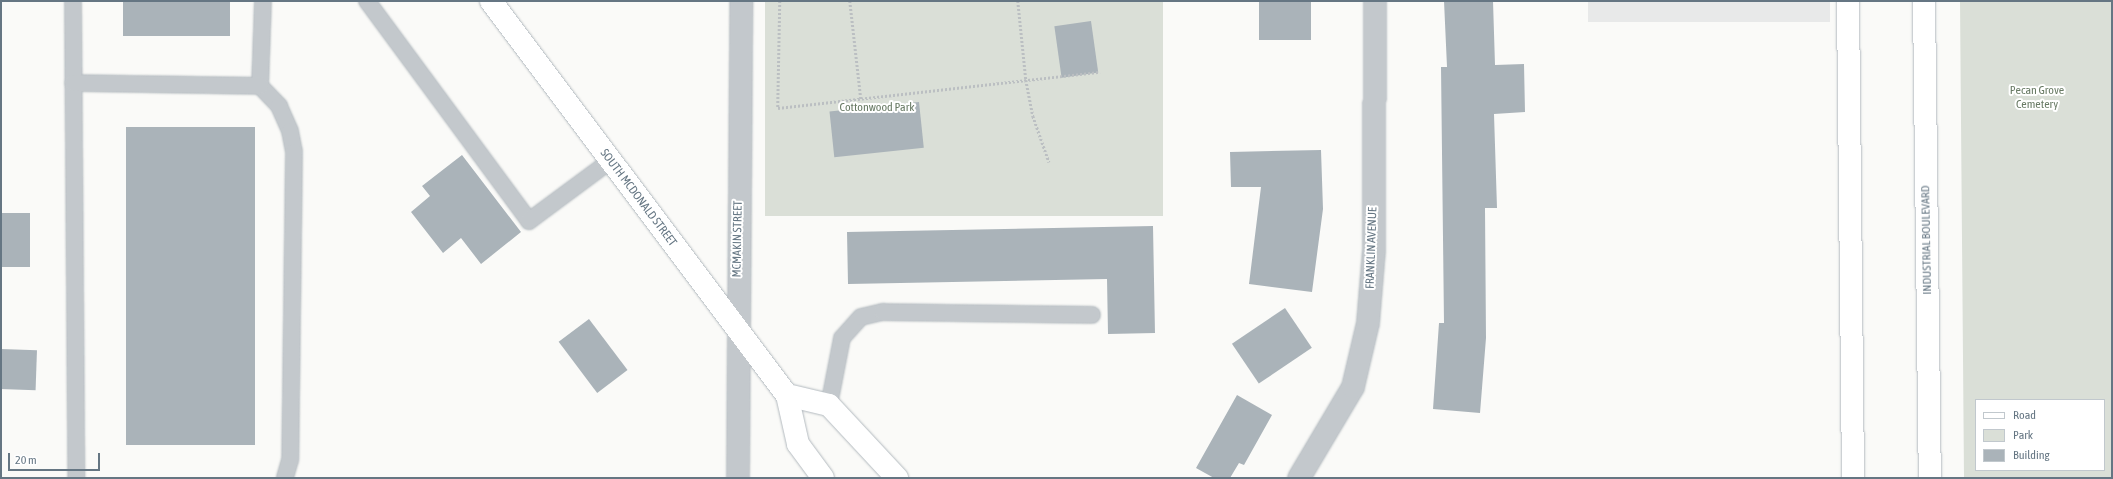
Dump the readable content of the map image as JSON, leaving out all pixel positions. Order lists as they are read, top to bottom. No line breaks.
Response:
{"streets":{"main road":["SOUTH MCDONALD STREET","INDUSTRIAL BOULEVARD"],"street":["MCMAKIN STREET","FRANKLIN AVENUE"]},"crossings":[["SOUTH MCDONALD STREET","MCMAKIN STREET"]],"parks":["Pecan Grove Cemetery","Cottonwood Park"],"legend":["Road","Park","Building"],"scale_bar":"20 m"}
